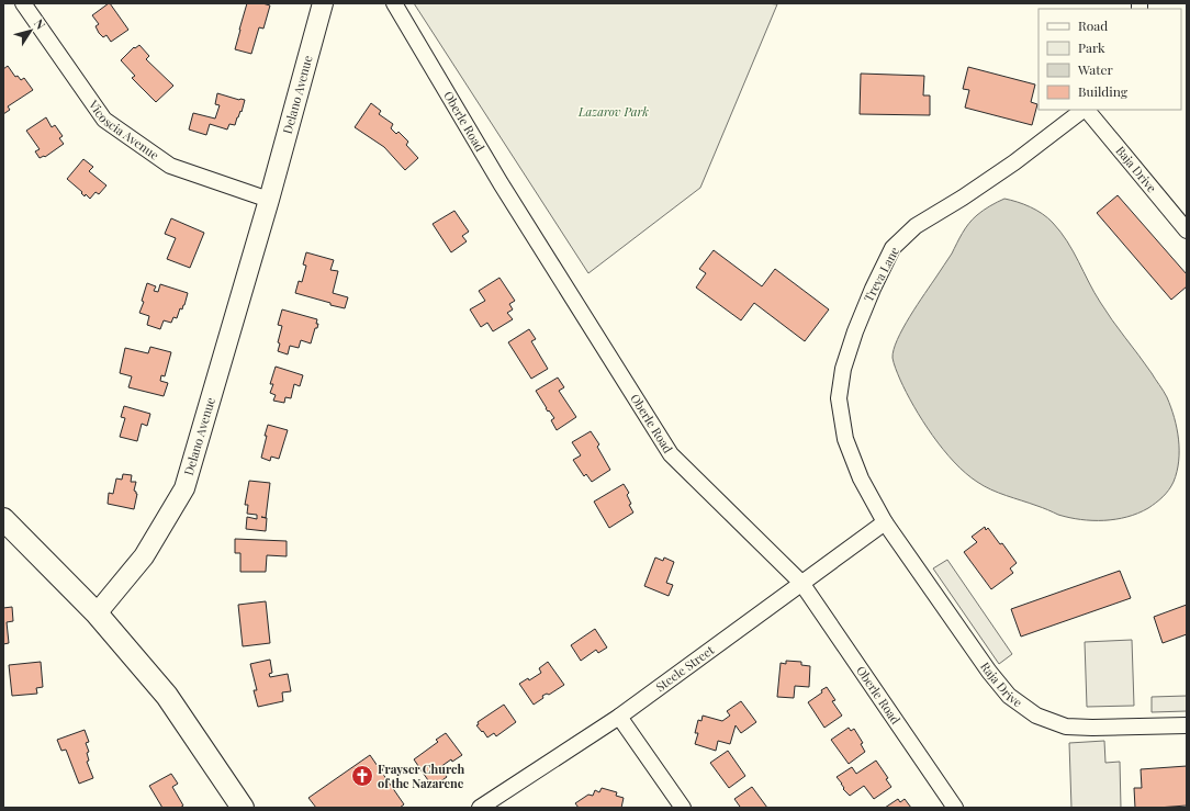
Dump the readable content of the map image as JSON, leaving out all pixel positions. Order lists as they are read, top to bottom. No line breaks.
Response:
{"streets":{"street":["Delano Avenue","Oberle Road","Vicoscia Avenue","Baja Drive","Treva Lane","Steele Street","Raja Drive"]},"crossings":[["Delano Avenue","Vicoscia Avenue"],["Oberle Road","Steele Street"],["Treva Lane","Steele Street"],["Treva Lane","Raja Drive"],["Steele Street","Raja Drive"]],"parks":["Lazarov Park"],"places":{"church":["Frayser Church of the Nazarene"]},"legend":["Road","Park","Water","Building"],"north":"top right"}
